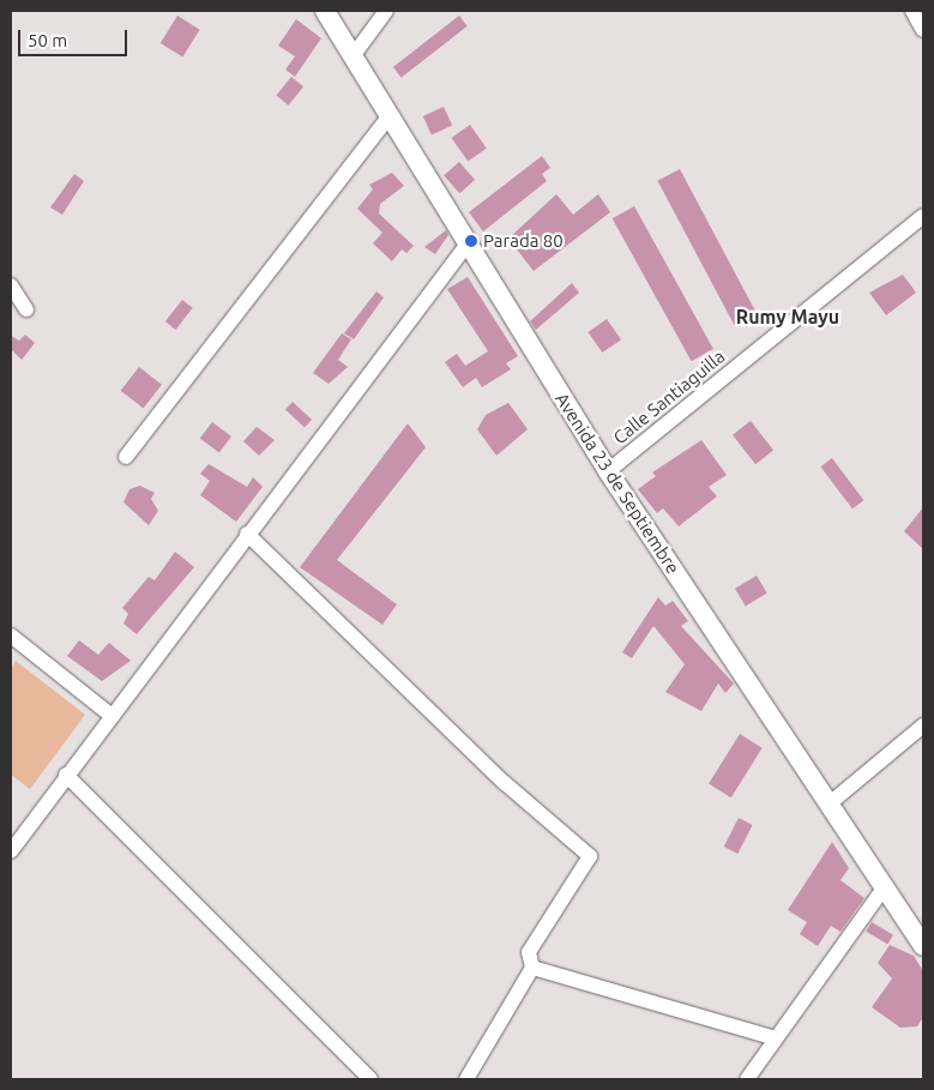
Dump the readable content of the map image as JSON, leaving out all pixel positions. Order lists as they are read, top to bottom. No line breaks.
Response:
{"streets":{"main road":["Avenida 23 de Septiembre"],"street":["Calle Santiaguilla"]},"crossings":[["Calle Santiaguilla","Avenida 23 de Septiembre"]],"districts":["Rumy Mayu"],"places":["Parada 80"],"scale_bar":"50 m"}
